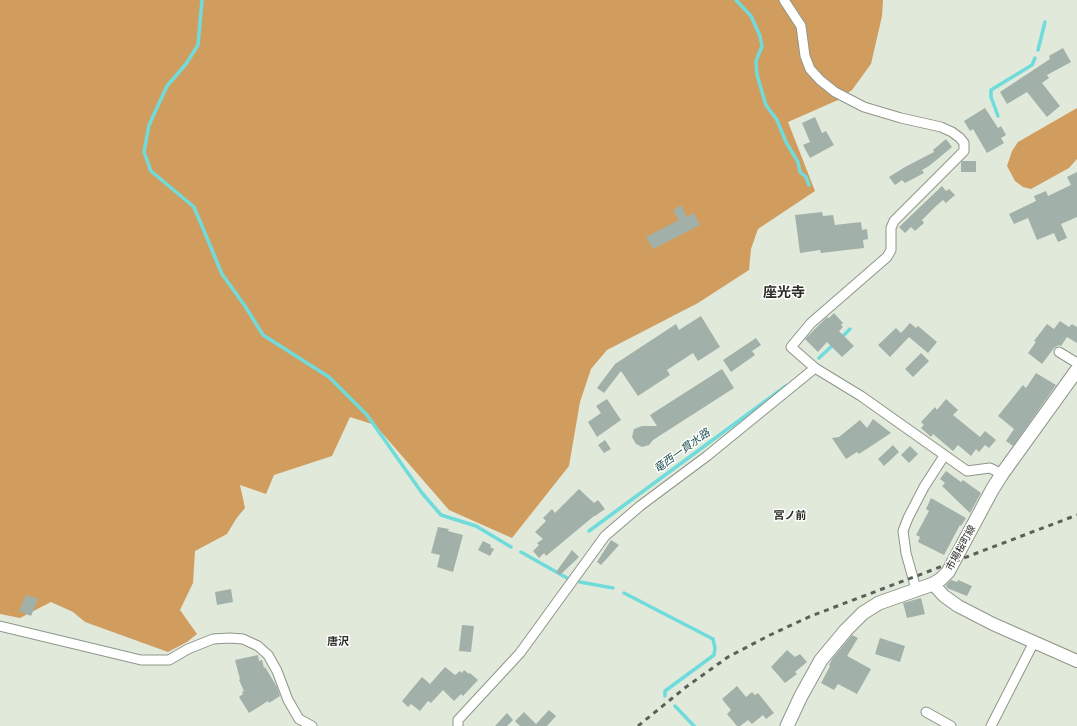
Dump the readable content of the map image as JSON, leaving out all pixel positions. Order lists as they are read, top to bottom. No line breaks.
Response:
{"streets":{"main road":["市場桜町線"]},"districts":["座光寺","宮ノ前","唐沢"],"water":["竜西一貫水路"]}
